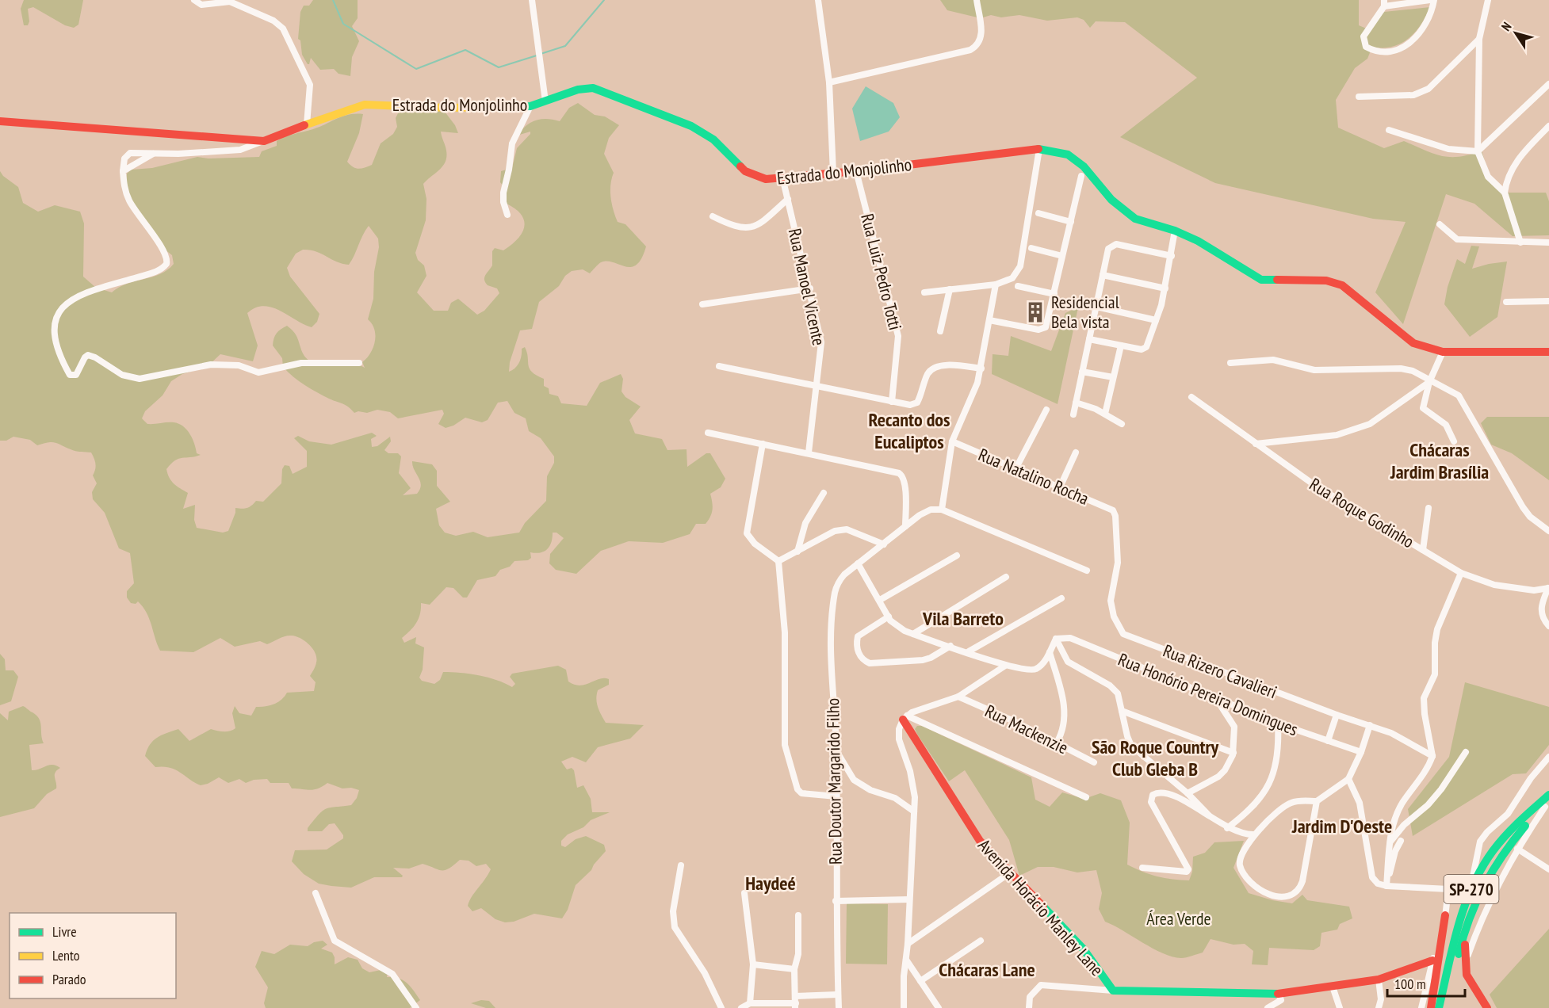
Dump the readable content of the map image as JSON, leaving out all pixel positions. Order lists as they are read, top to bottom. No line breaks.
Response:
{"streets":{"main road":["Estrada do Monjolinho","SP-270","Avenida Horácio Manley Lane"],"street":["Rua Luiz Pedro Totti","Rua Manoel Vicente","Rua Natalino Rocha","Rua Roque Godinho","Rua Rizero Cavalieri","Rua Honório Pereira Domingues","Rua Mackenzie","Rua Doutor Margarido Filho"]},"crossings":[["Estrada do Monjolinho","Rua Luiz Pedro Totti"],["Estrada do Monjolinho","Rua Manoel Vicente"],["Rua Natalino Rocha","Rua Rizero Cavalieri"]],"districts":["Recanto dos Eucaliptos","Chácaras Jardim Brasília","Vila Barreto","São Roque Country Club Gleba B","Jardim D'Oeste","Haydeé","Chácaras Lane"],"parks":["Área Verde"],"places":{"building":["Residencial Bela vista"]},"legend":["Livre","Lento","Parado"],"scale_bar":"100 m","north":"top left"}
